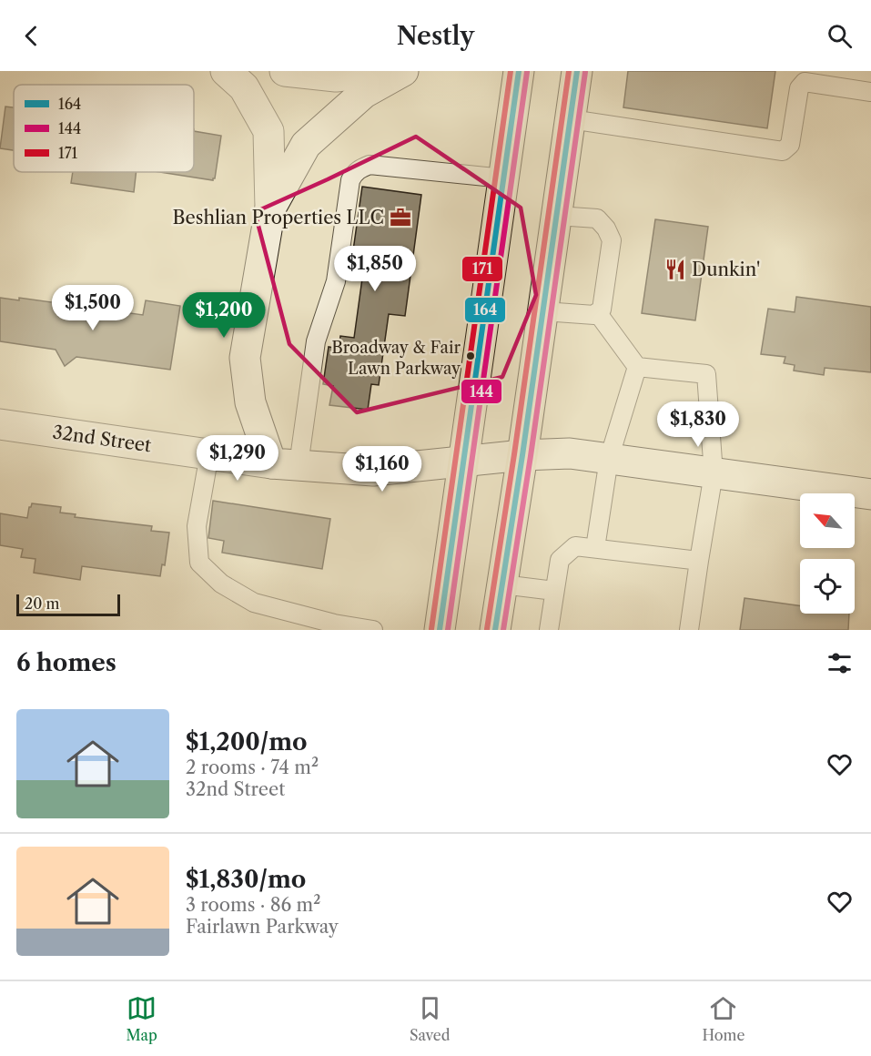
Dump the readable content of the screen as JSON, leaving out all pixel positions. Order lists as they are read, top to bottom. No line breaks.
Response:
{"streets":{"street":["32nd Street"]},"places":{"office":["Beshlian Properties LLC"],"restaurant":["Dunkin'"],"other":["Broadway & Fair Lawn Parkway"]},"lines":["transit line 164","transit line 171","transit line 144"],"legend":["164","144","171"],"scale_bar":"20 m","north":"top left","page":{"header":"Nestly","price":["$1,850","$1,500","$1,200","$1,830","$1,290","$1,160"],"scale":"20 m","heading":"6 homes","list":[{"name":"$1,200/mo","note":"2 rooms · 74 m² · 32nd Street"},{"name":"$1,830/mo","note":"3 rooms · 86 m² · Fairlawn Parkway"}],"tabs":["Map","Saved","Home"]}}
